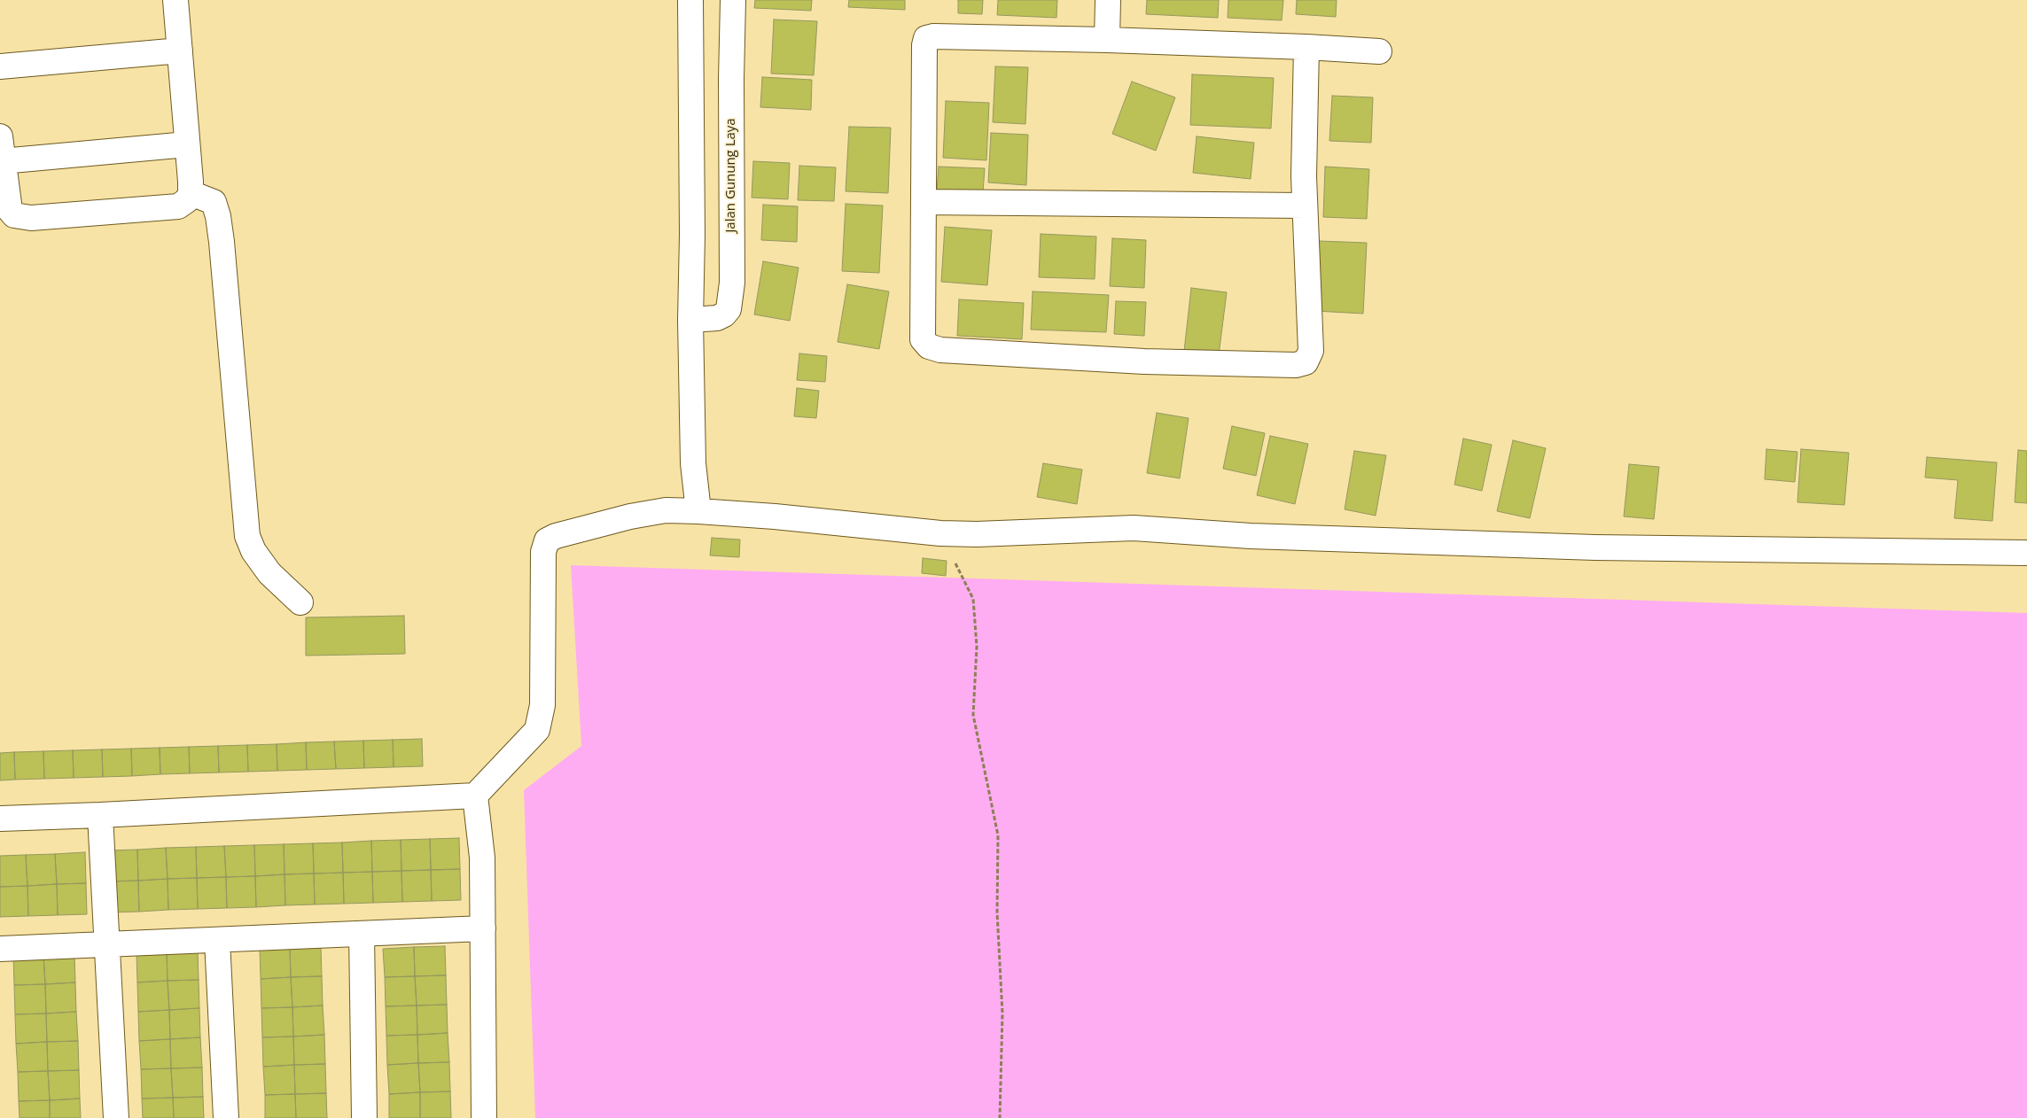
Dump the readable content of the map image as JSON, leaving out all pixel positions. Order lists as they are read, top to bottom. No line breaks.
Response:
{"streets":{"street":["Jalan Gunung Laya"]}}
